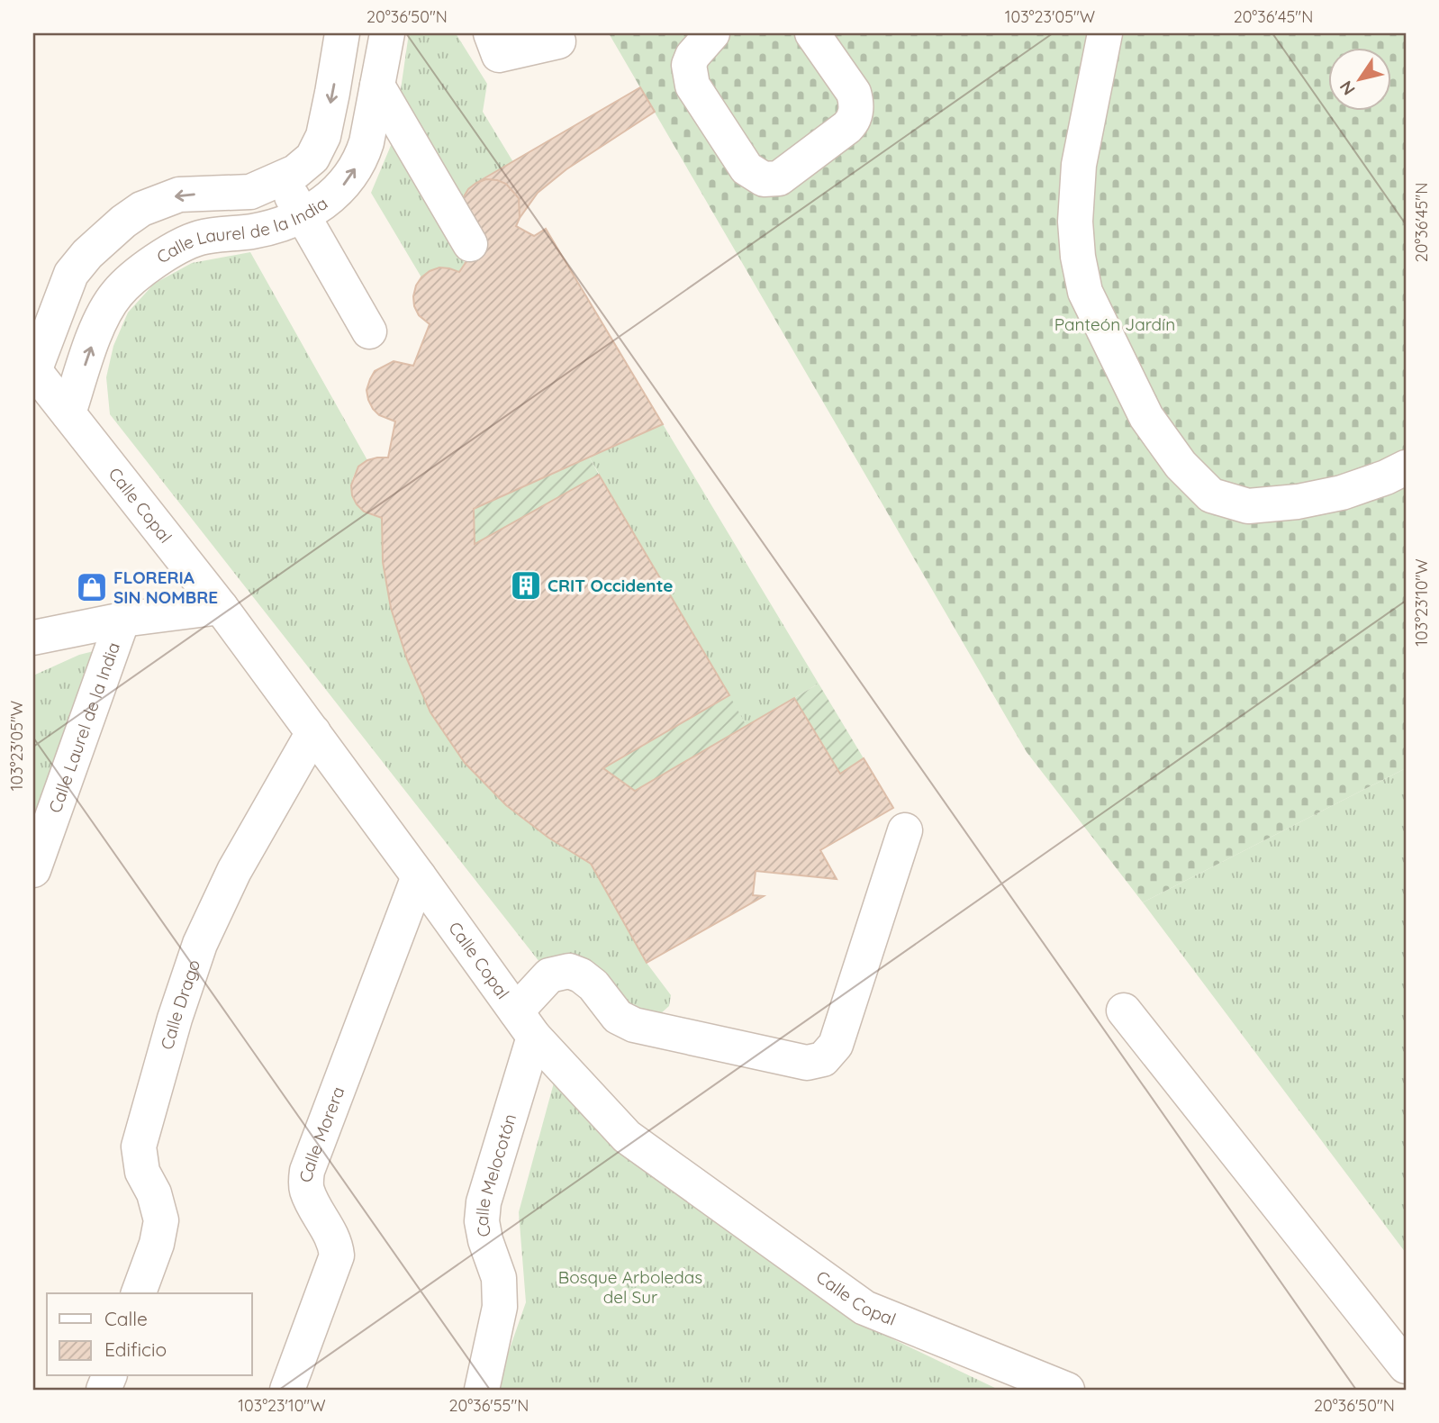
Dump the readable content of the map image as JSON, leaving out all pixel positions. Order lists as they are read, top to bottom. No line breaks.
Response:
{"streets":{"street":["Calle Laurel de la India","Calle Copal","Calle Drago","Calle Morera","Calle Melocotón"]},"crossings":[["Calle Laurel de la India","Calle Copal"],["Calle Copal","Calle Drago"],["Calle Copal","Calle Morera"],["Calle Copal","Calle Melocotón"]],"parks":["Panteón Jardín","Bosque Arboledas del Sur"],"places":{"building":["CRIT Occidente"],"shop":["FLORERIA SIN NOMBRE"]},"legend":["Calle","Edificio"],"north":"bottom left","coordinates":["20°36'50\"N","103°23'05\"W","20°36'45\"N","103°23'10\"W","20°36'55\"N"]}
